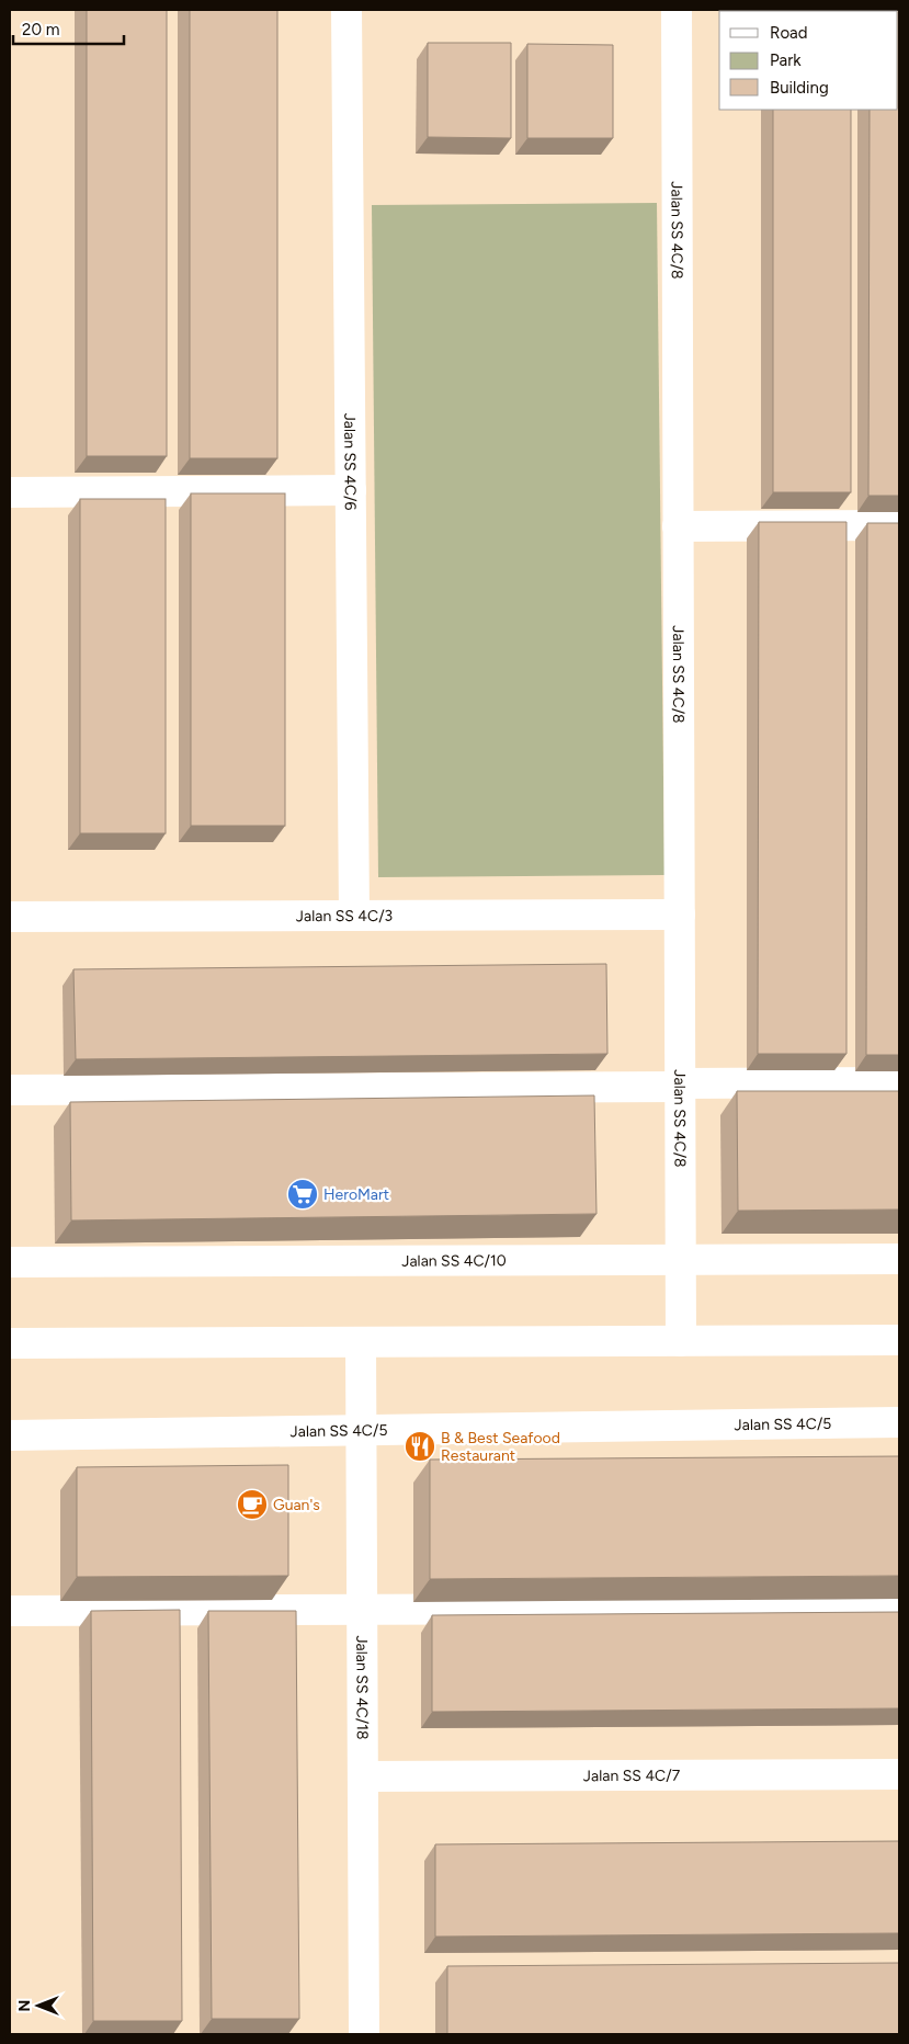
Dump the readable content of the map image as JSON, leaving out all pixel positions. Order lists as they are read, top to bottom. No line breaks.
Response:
{"streets":{"street":["Jalan SS 4C/8","Jalan SS 4C/6","Jalan SS 4C/3","Jalan SS 4C/10","Jalan SS 4C/5","Jalan SS 4C/18","Jalan SS 4C/7"]},"crossings":[["Jalan SS 4C/8","Jalan SS 4C/3"],["Jalan SS 4C/8","Jalan SS 4C/10"],["Jalan SS 4C/6","Jalan SS 4C/3"],["Jalan SS 4C/5","Jalan SS 4C/18"],["Jalan SS 4C/18","Jalan SS 4C/7"]],"places":{"supermarket":["HeroMart"],"restaurant":["B & Best Seafood Restaurant"],"cafe":["Guan's"]},"legend":["Road","Park","Building"],"scale_bar":"20 m","north":"left"}
